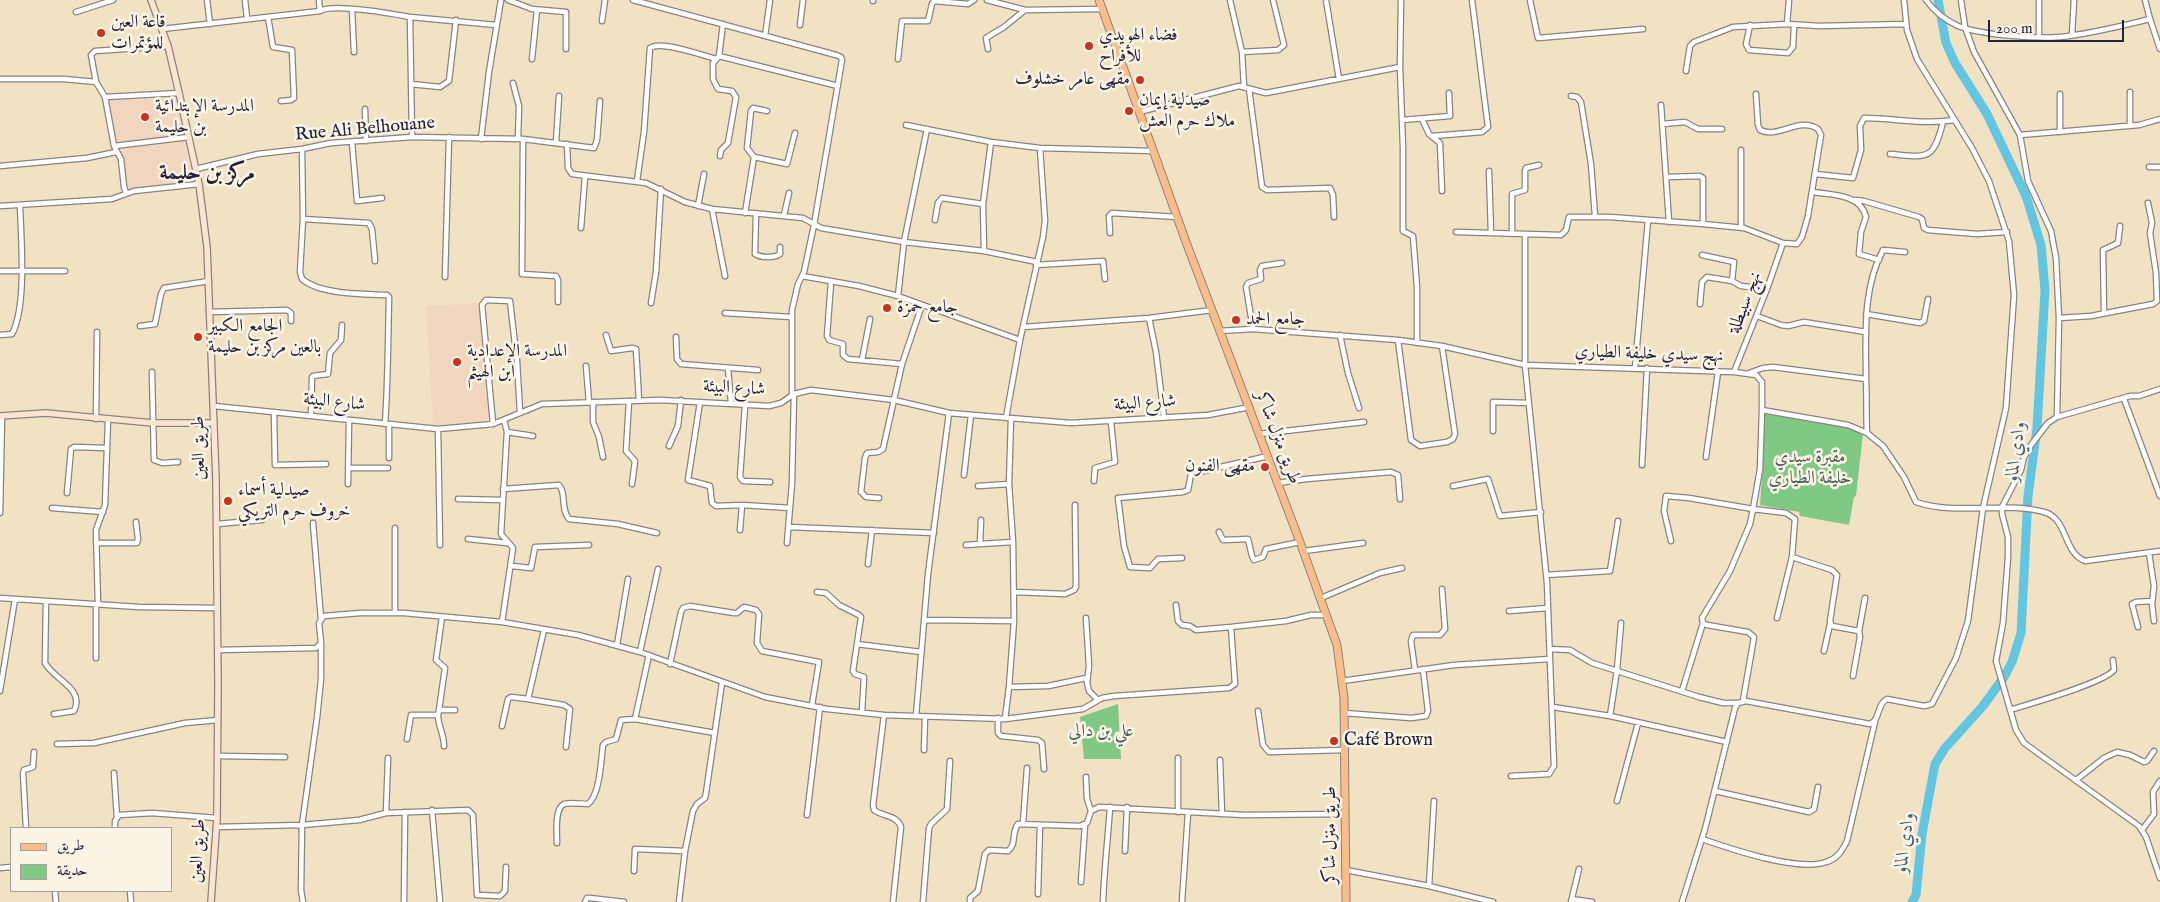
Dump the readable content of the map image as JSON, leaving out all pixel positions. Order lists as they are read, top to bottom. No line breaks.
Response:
{"streets":{"main road":["طريق منزل شاكر","طريق العين"],"street":["Rue Ali Belhouane","نهج سبيطلة","نهج سيدي خليفة الطياري","شارع البيئة"]},"crossings":[["Rue Ali Belhouane","طريق العين"],["نهج سبيطلة","نهج سيدي خليفة الطياري"],["نهج سيدي خليفة الطياري","طريق منزل شاكر"],["شارع البيئة","طريق منزل شاكر"],["شارع البيئة","طريق العين"]],"districts":["مركز بن حليمة"],"water":["وادي الماو"],"parks":["مقبرة سيدي خليفة الطياري","علي بن دالي"],"places":["قاعة العين للمؤتمرات","فضاء الهويدي للأفراح","مقهى عامر خشلوف","صيدلية إيمان ملاك حرم العش","المدرسة الإبتدائية بن حليمة","جامع حمزة","جامع الحمد","الجامع الكبير بالعين مركز بن حليمة","المدرسة الإعدادية ابن الهيثم","مقهى الفنون","صيدلية أسماء خروف حرم التريكي","Café Brown"],"legend":["طريق","حديقة"],"scale_bar":"200 m"}
